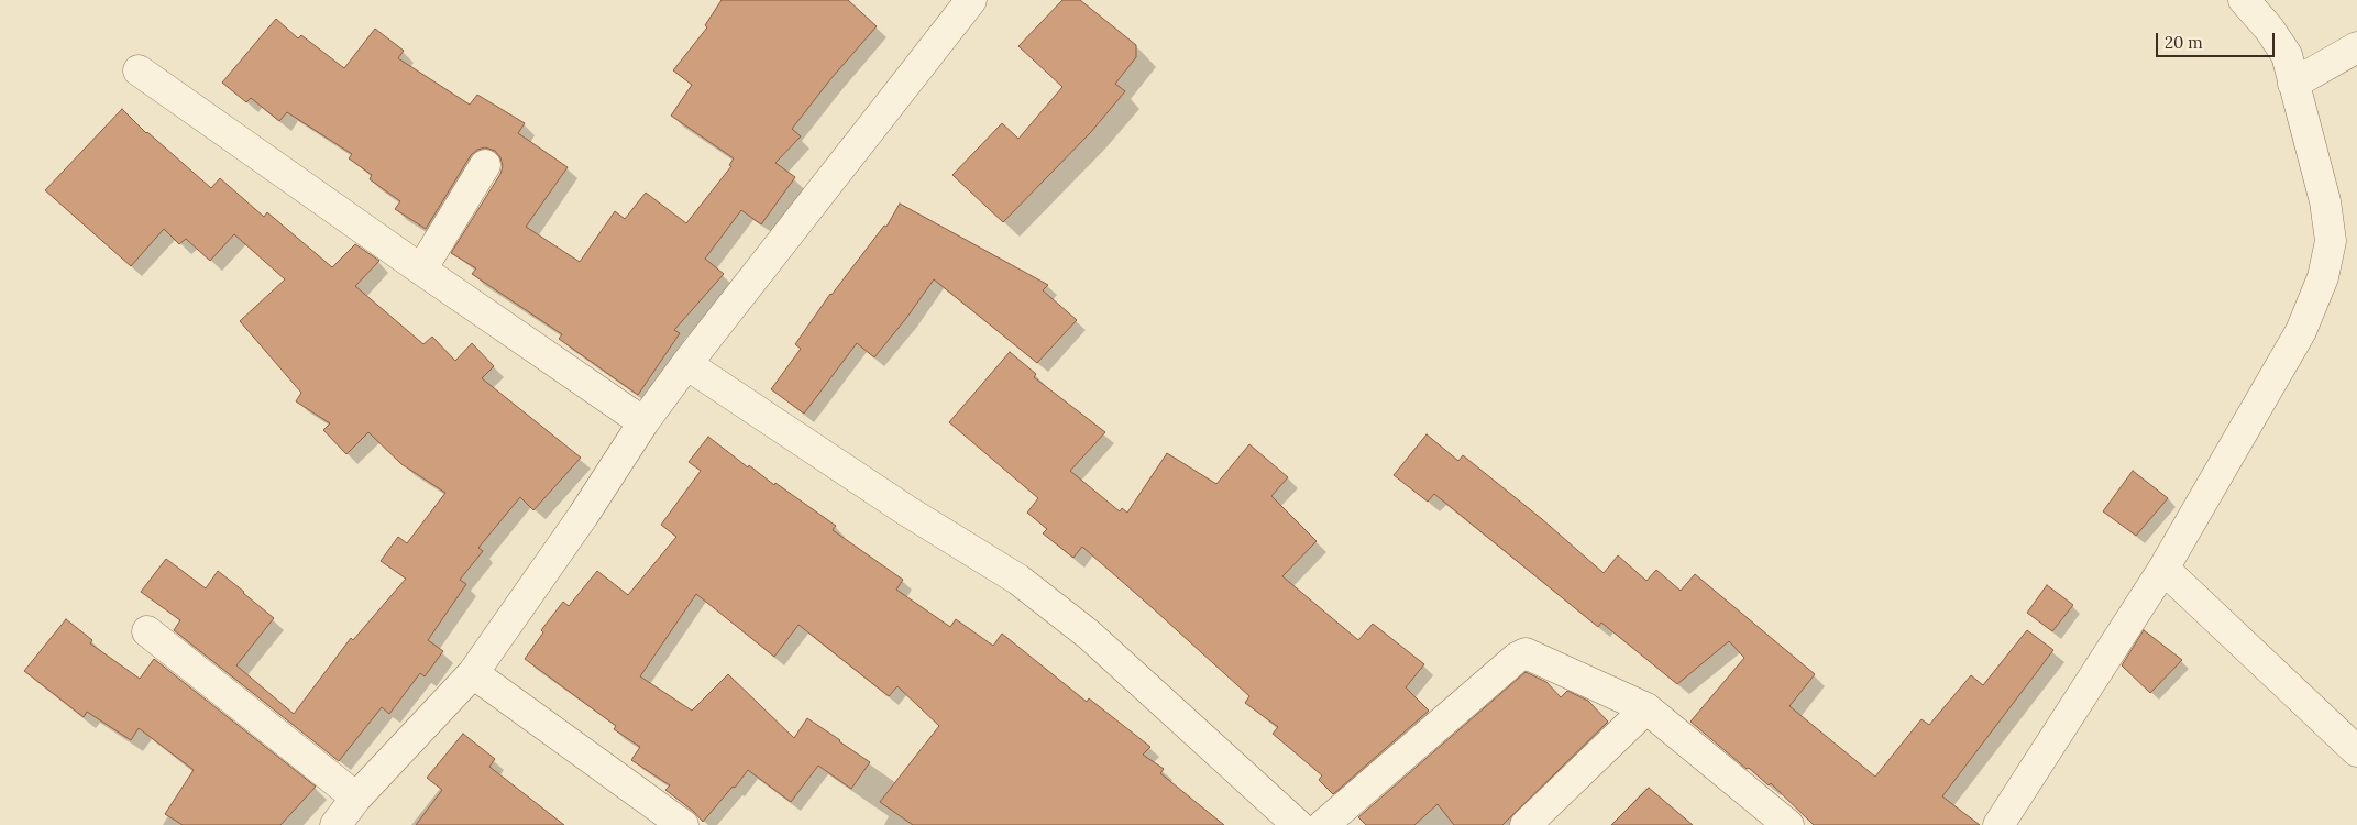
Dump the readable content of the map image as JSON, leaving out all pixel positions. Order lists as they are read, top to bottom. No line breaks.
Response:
{"scale_bar":"20 m"}
